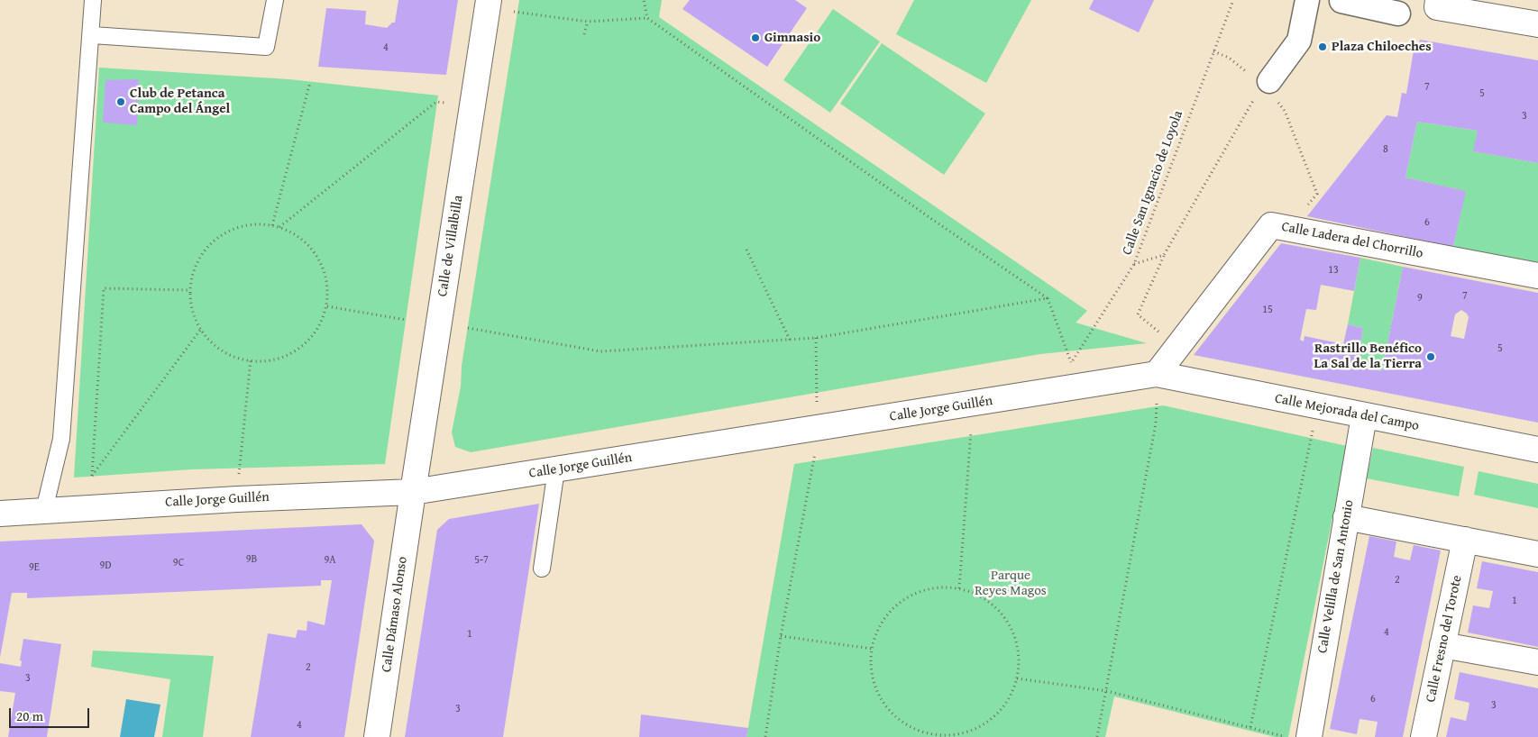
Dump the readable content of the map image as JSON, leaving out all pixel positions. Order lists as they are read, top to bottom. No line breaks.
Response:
{"streets":{"street":["Calle Ladera del Chorrillo","Calle de Villalbilla","Calle Jorge Guillén","Calle Mejorada del Campo","Calle Velilla de San Antonio","Calle Dámaso Alonso","Calle Fresno del Torote"],"path":["Calle San Ignacio de Loyola"]},"crossings":[["Calle Ladera del Chorrillo","Calle Jorge Guillén"],["Calle Ladera del Chorrillo","Calle Mejorada del Campo"],["Calle de Villalbilla","Calle Jorge Guillén"],["Calle de Villalbilla","Calle Dámaso Alonso"],["Calle Jorge Guillén","Calle Mejorada del Campo"],["Calle Jorge Guillén","Calle Dámaso Alonso"],["Calle Mejorada del Campo","Calle Velilla de San Antonio"]],"parks":["Parque Reyes Magos"],"places":["Gimnasio","Plaza Chiloeches","Club de Petanca Campo del Ángel","Rastrillo Benéfico La Sal de la Tierra"],"house_numbers":["4","7","5","3","8","6","13","7","9","15","5","9B","9A","5-7","9C","9D","9E","2","1","4","1","2","3","6","3","3","4"],"scale_bar":"20 m"}
